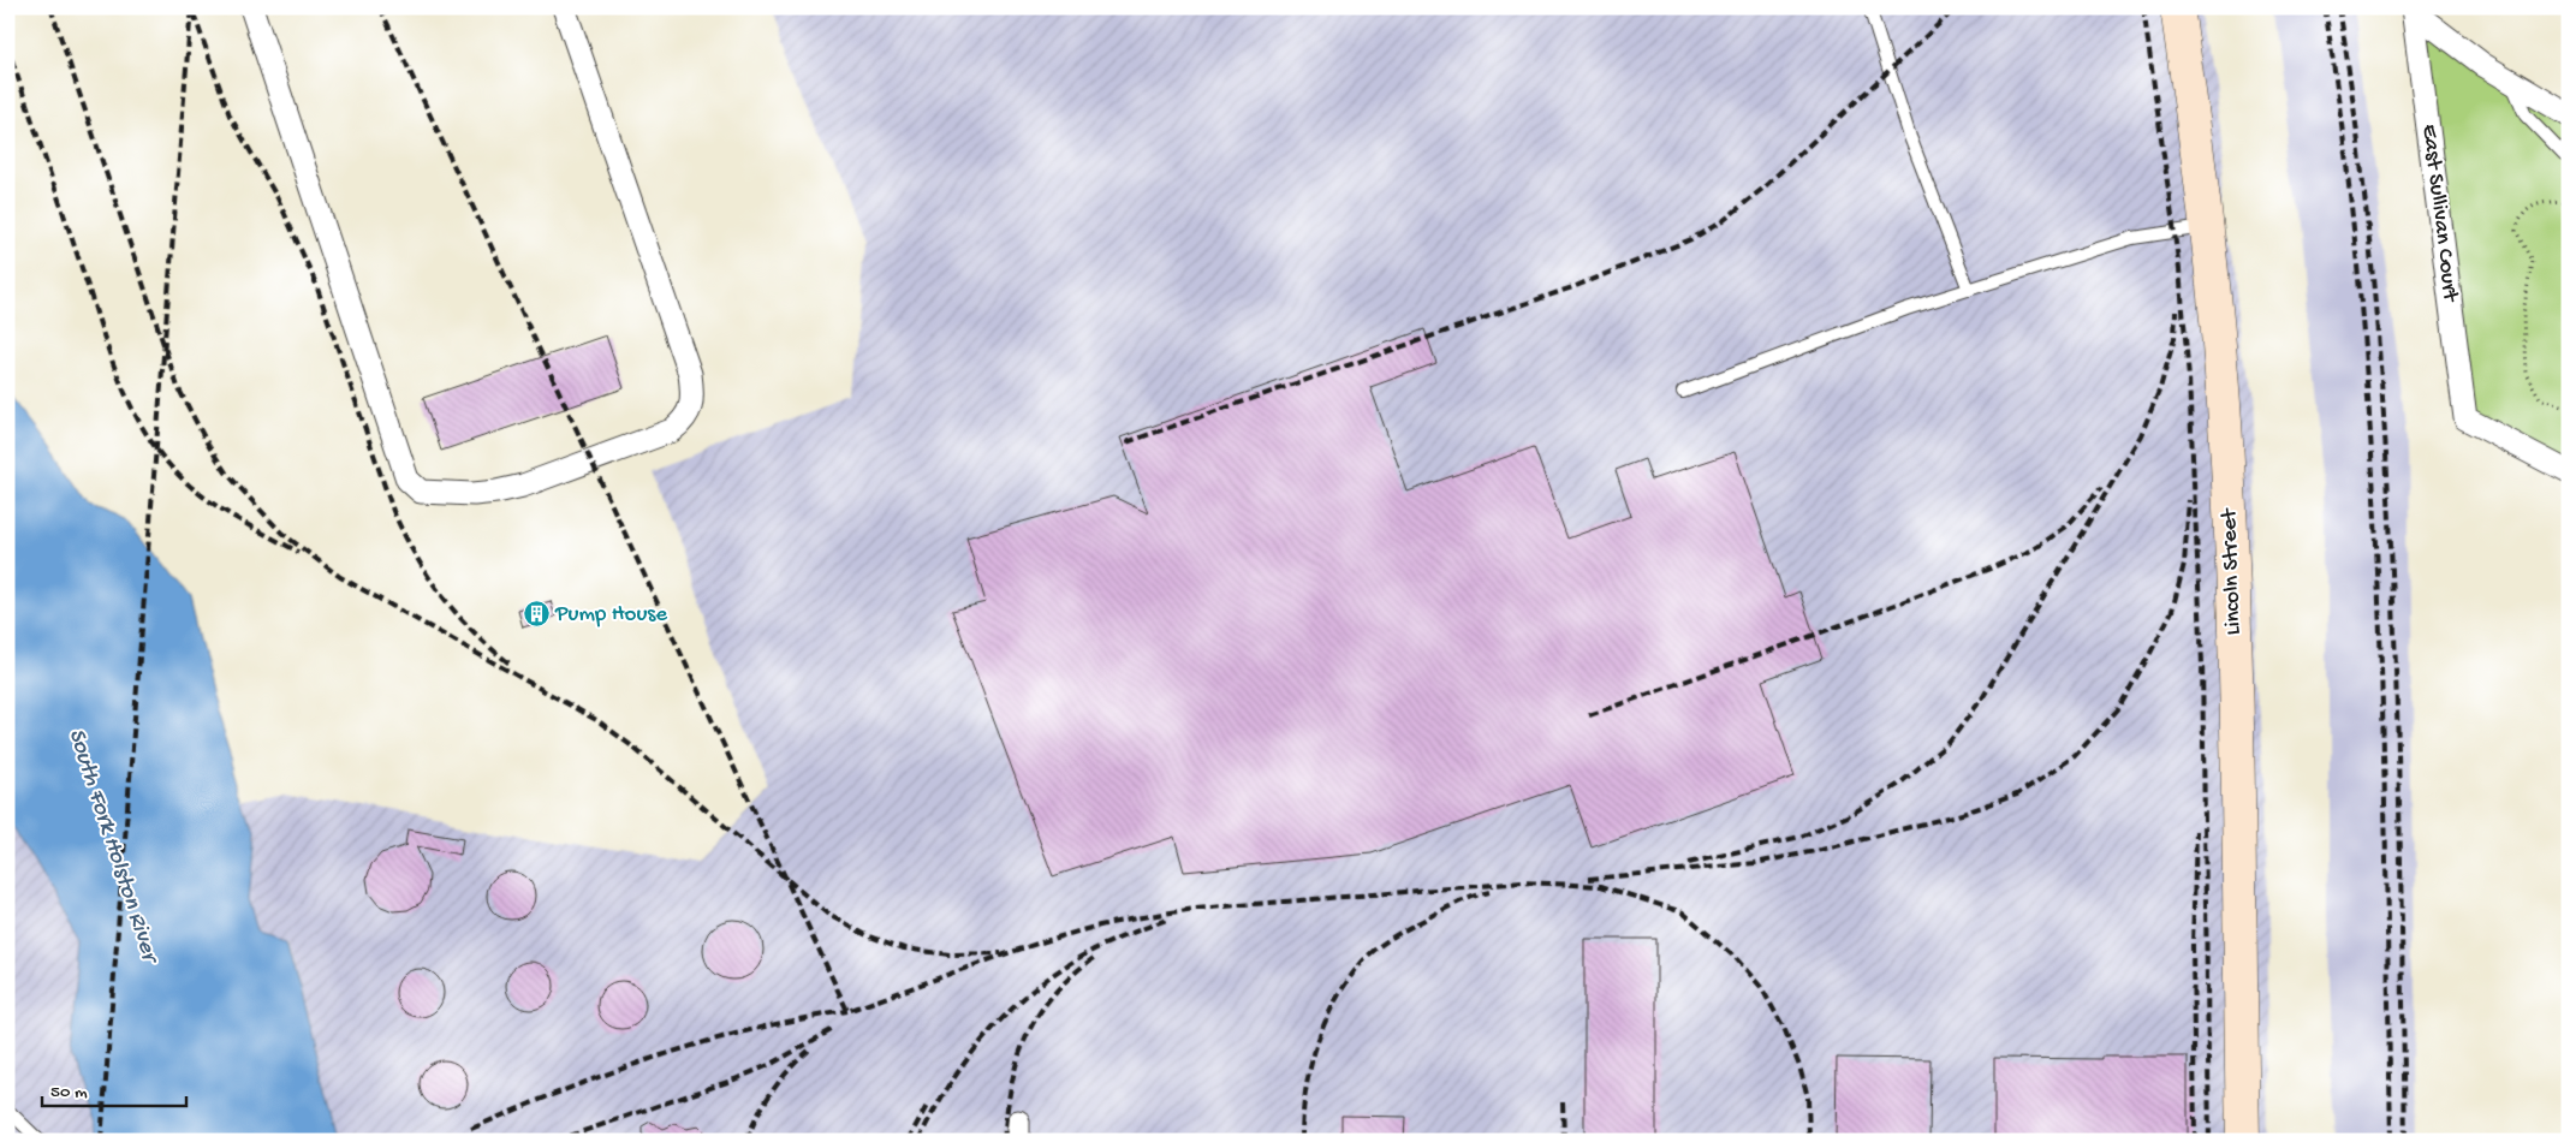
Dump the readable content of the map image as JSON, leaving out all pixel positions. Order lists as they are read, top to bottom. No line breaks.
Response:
{"streets":{"main road":["Lincoln Street"],"street":["East Sullivan Court"]},"water":["South Fork Holston River"],"places":{"building":["Pump House"]},"scale_bar":"50 m"}
